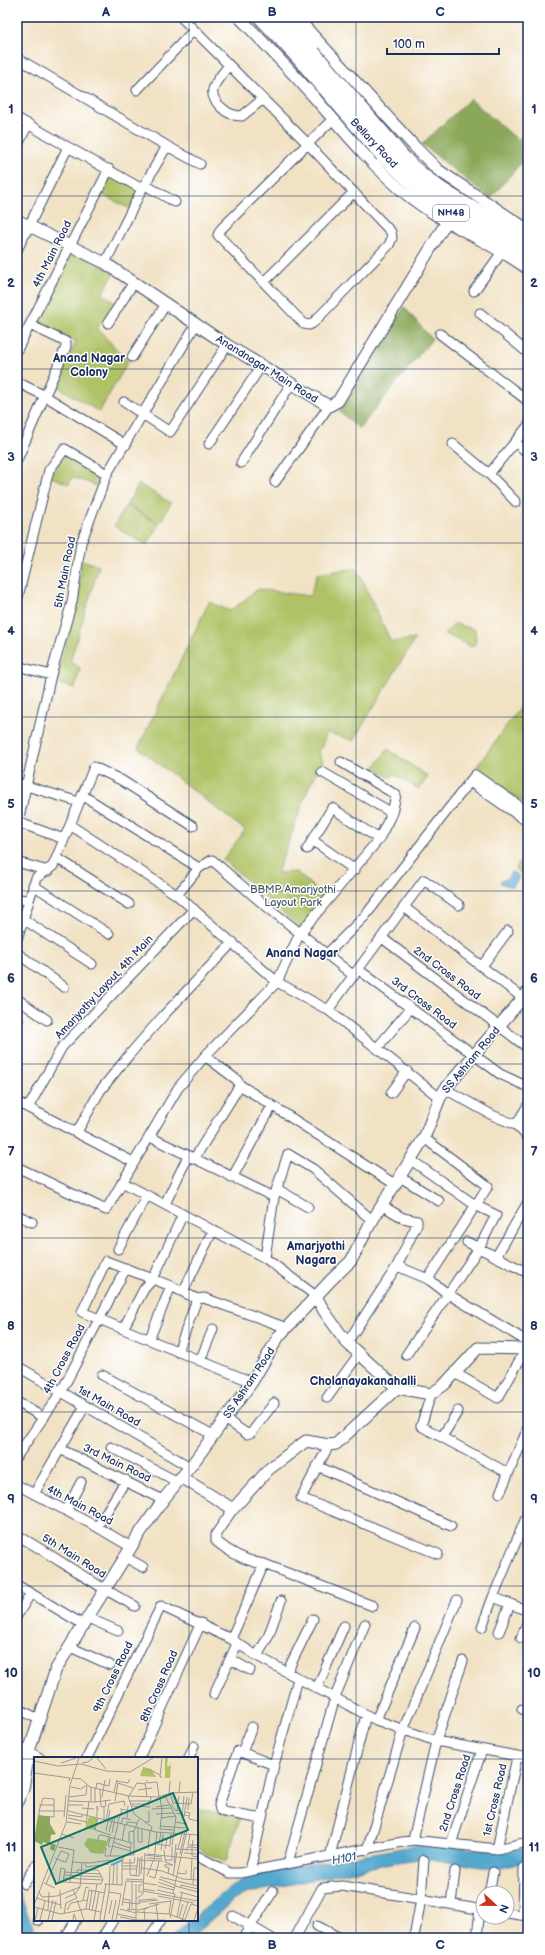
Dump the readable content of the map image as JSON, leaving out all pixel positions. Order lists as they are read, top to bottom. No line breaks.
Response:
{"streets":{"highway":["Bellary Road","NH48"],"street":["4th Main Road","Anandnagar Main Road","5th Main Road","2nd Cross Road","Amarjyothy Layout, 4th Main","3rd Cross Road","SS Ashram Road","4th Cross Road","1st Main Road","3rd Main Road","9th Cross Road","8th Cross Road","1st Cross Road"]},"crossings":[["Bellary Road","Anandnagar Main Road"],["4th Main Road","Anandnagar Main Road"],["4th Main Road","SS Ashram Road"],["Anandnagar Main Road","5th Main Road"],["5th Main Road","SS Ashram Road"],["2nd Cross Road","SS Ashram Road"],["3rd Cross Road","SS Ashram Road"],["SS Ashram Road","1st Main Road"],["SS Ashram Road","3rd Main Road"],["4th Cross Road","1st Main Road"],["9th Cross Road","8th Cross Road"]],"districts":["Anand Nagar Colony","Anand Nagar","Amarjyothi Nagara","Cholanayakanahalli"],"water":["H101"],"parks":["BBMP Amarjyothi Layout Park"],"scale_bar":"100 m","north":"right","grid":{"columns":["A","B","C"],"rows":["1","2","3","4","5","6","7","8","9","10","11"]}}
